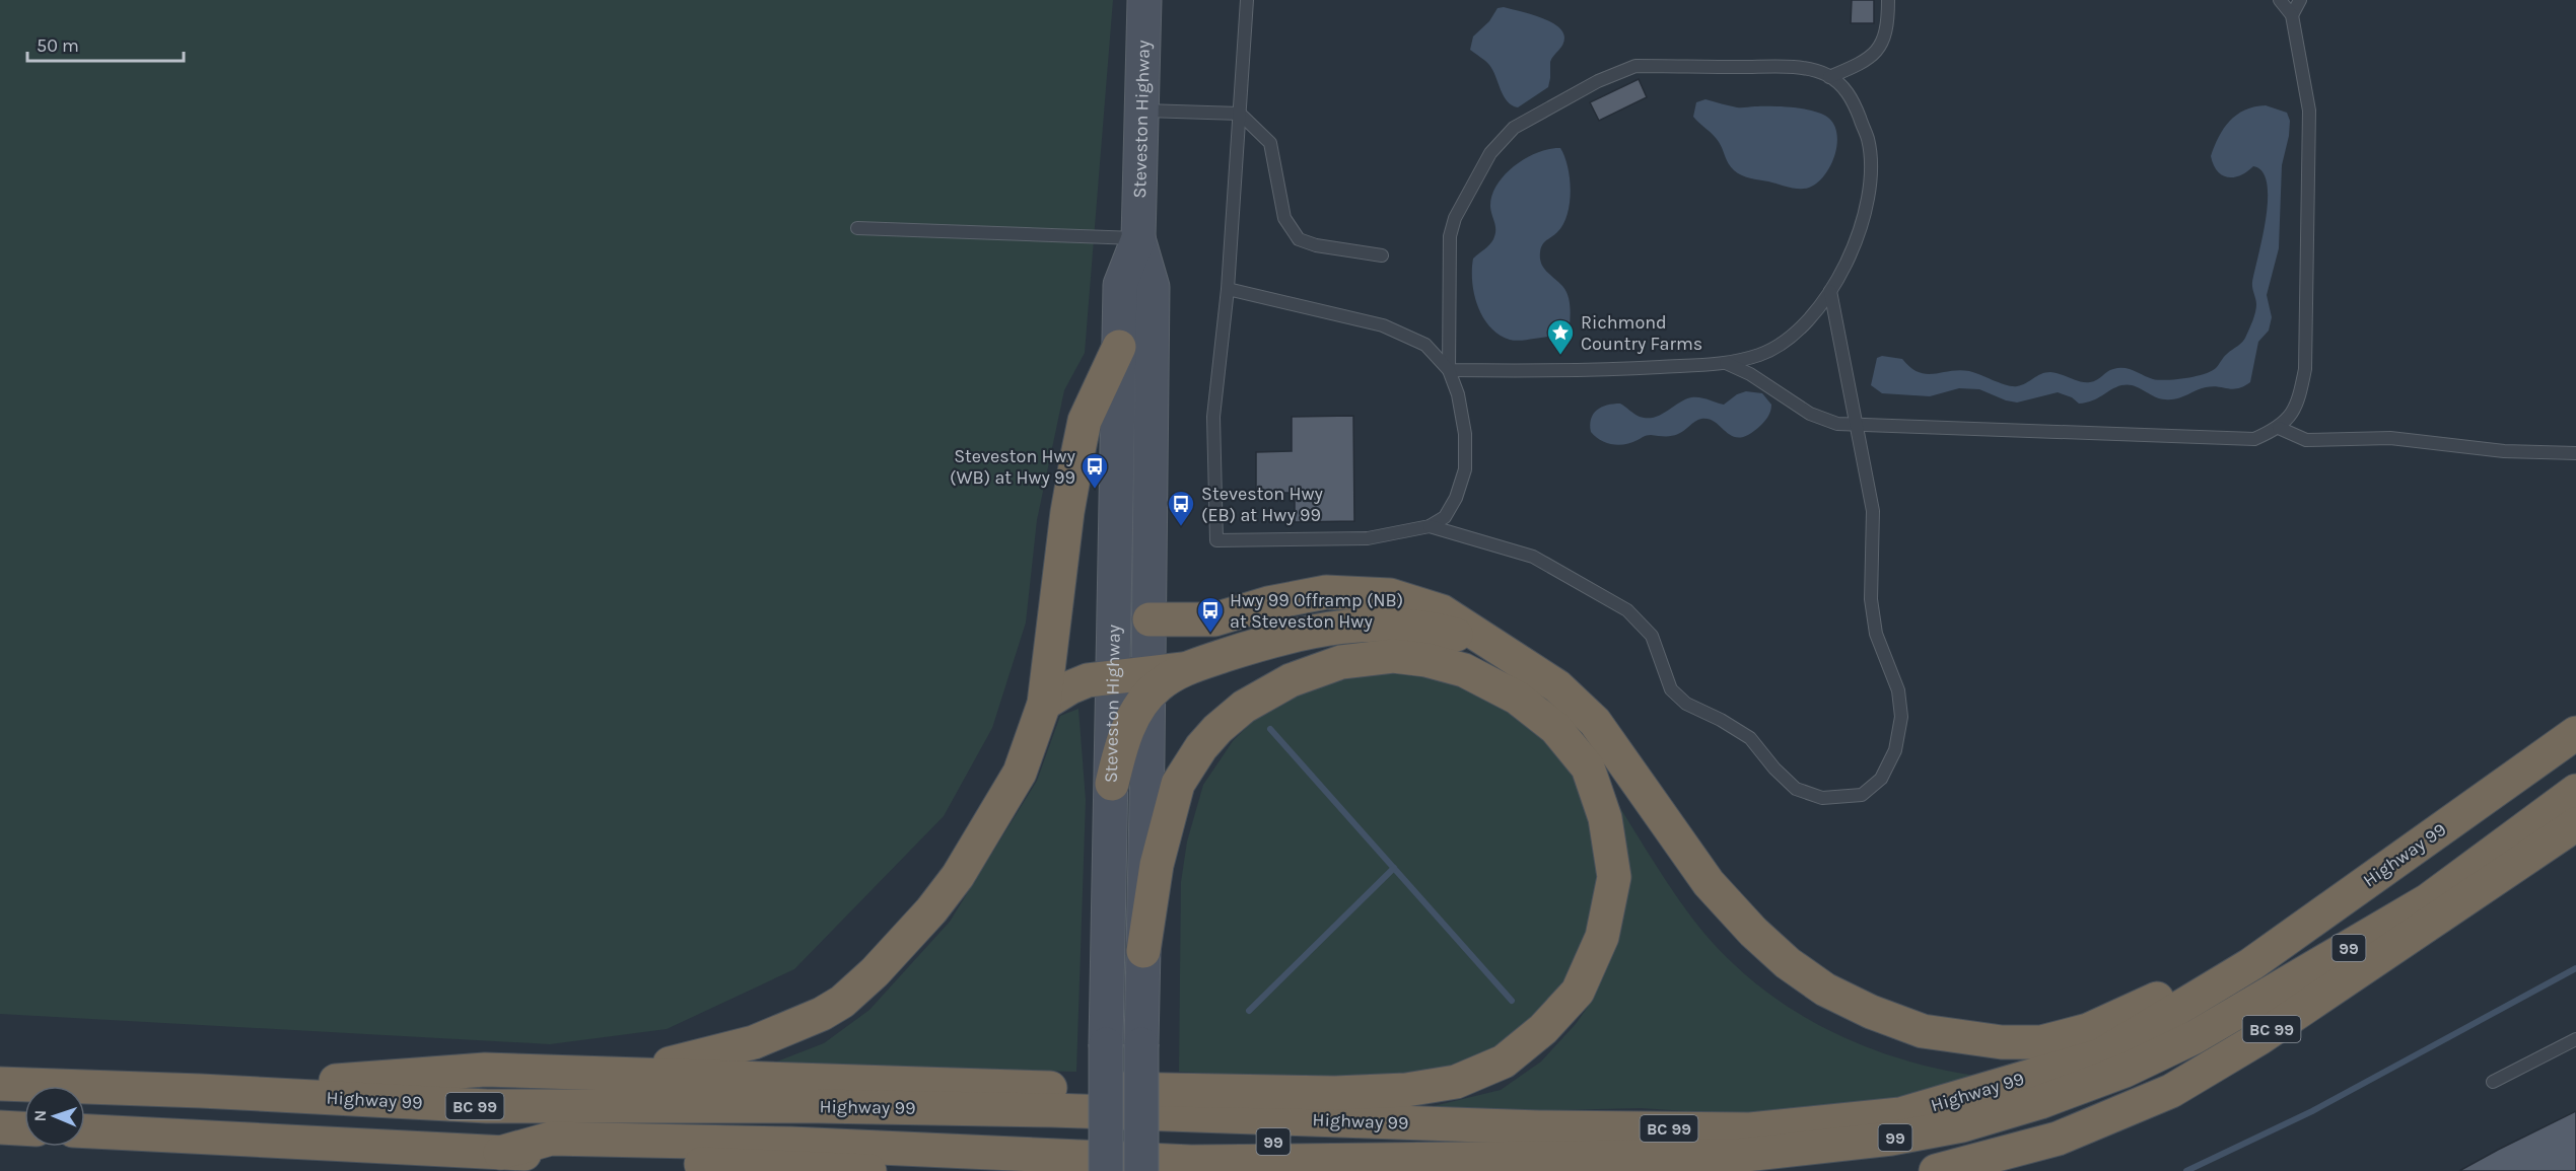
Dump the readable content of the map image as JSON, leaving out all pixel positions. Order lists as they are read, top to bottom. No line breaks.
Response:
{"streets":{"highway":["Highway 99","99","BC 99"],"main road":["Steveston Highway"]},"crossings":[["Highway 99","99"]],"places":{"place":["Richmond Country Farms"],"bus stop":["Steveston Hwy (WB) at Hwy 99","Steveston Hwy (EB) at Hwy 99","Hwy 99 Offramp (NB) at Steveston Hwy"]},"scale_bar":"50 m","north":"left"}
